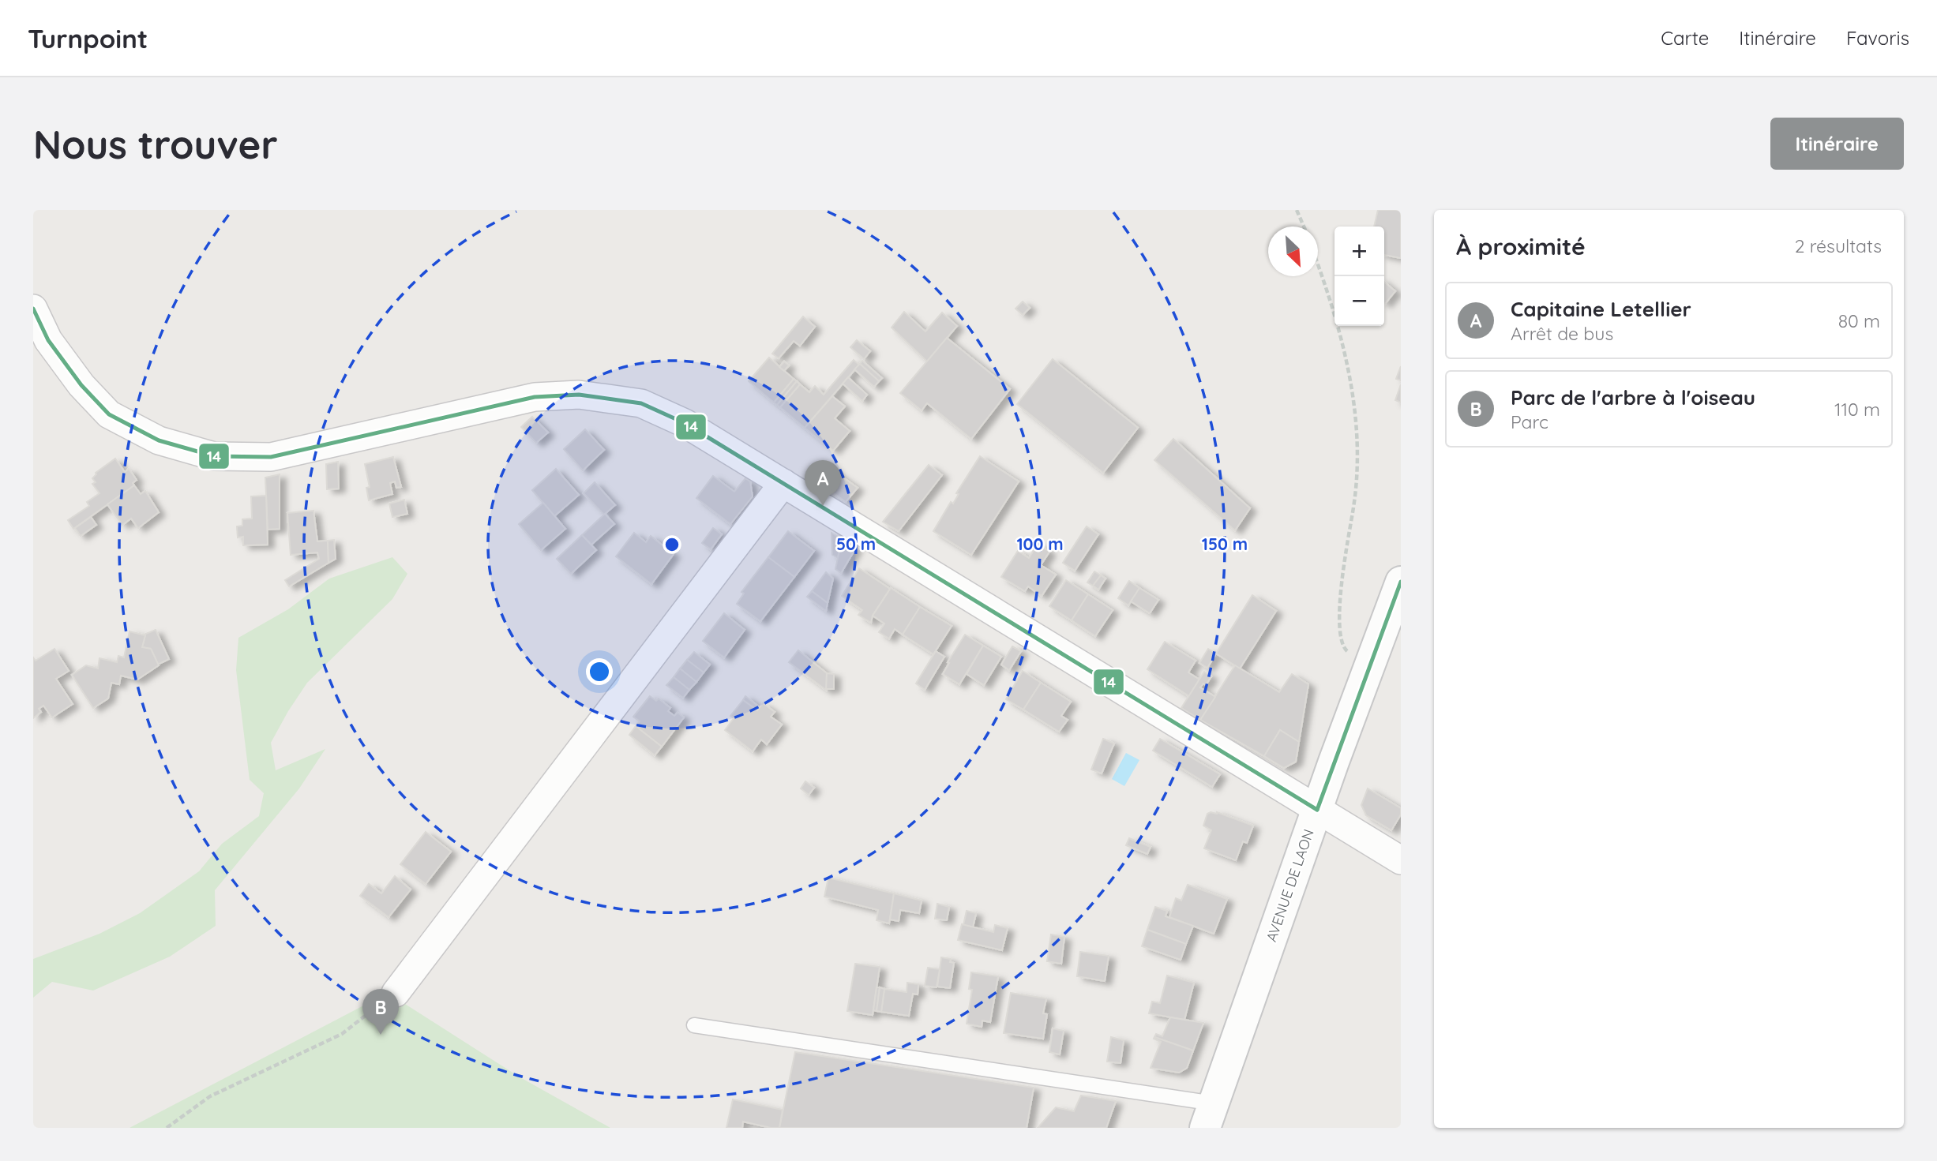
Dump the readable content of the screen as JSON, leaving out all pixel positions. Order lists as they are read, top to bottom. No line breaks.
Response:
{"streets":{"main road":["AVENUE DE LAON"]},"lines":["transit line 14"],"north":"bottom right","page":{"header":"Turnpoint","nav":["Carte","Itinéraire","Favoris"],"buttons":"Itinéraire","title":"Nous trouver","heading":["À proximité","2 résultats"],"map_buttons":["+","−"],"list":[{"mark":"A","name":"Capitaine Letellier","note":"Arrêt de bus","value":"80 m"},{"mark":"B","name":"Parc de l'arbre à l'oiseau","note":"Parc","value":"110 m"}],"pins":["A","B"]},"rings":["50 m","100 m","150 m"]}
